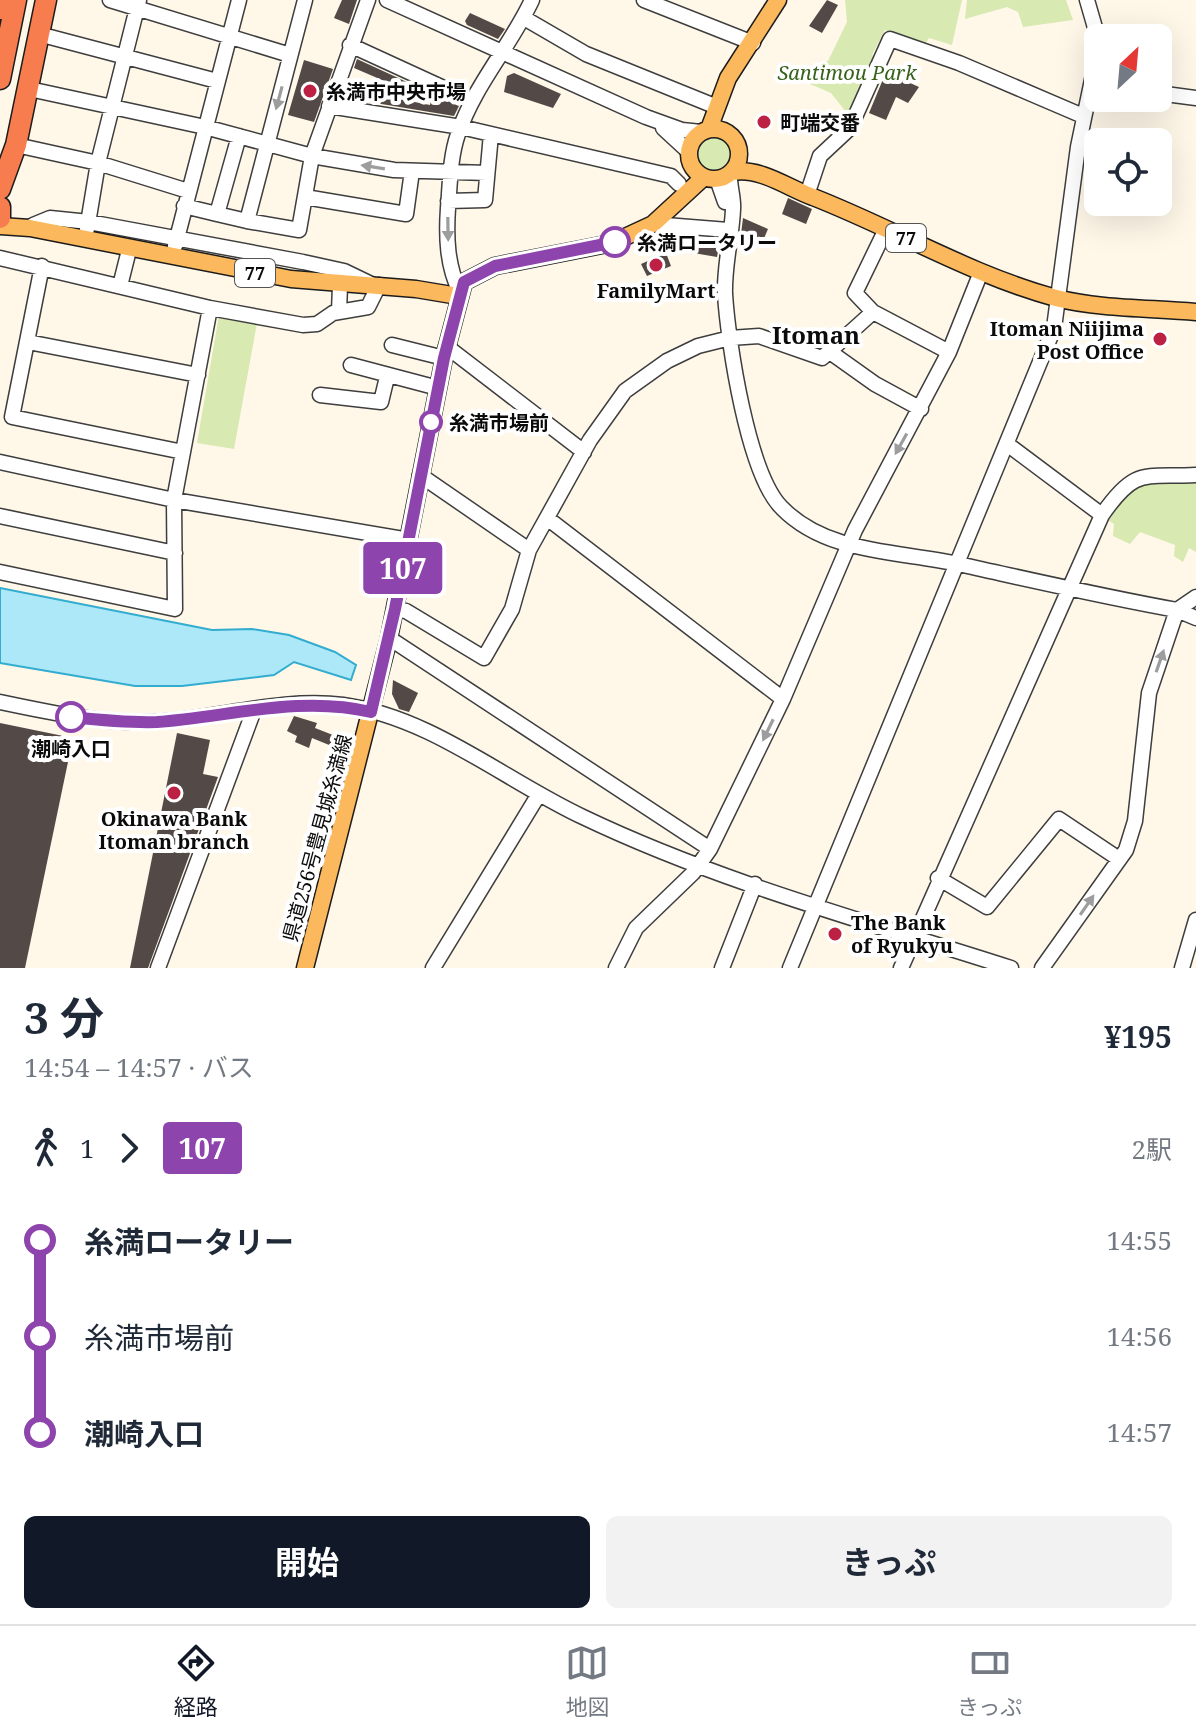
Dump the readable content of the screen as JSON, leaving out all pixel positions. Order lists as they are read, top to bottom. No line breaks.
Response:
{"streets":{"main road":["77","県道256号豊見城糸満線"]},"crossings":[["77","県道256号豊見城糸満線"]],"districts":["Itoman"],"parks":["Santimou Park"],"places":["糸満市中央市場","町端交番","糸満ロータリー","FamilyMart","Itoman Niijima Post Office","糸満市場前","潮崎入口","Okinawa Bank Itoman branch","The Bank of Ryukyu"],"lines":["bus line 107"],"north":"top right","page":{"on_map":"107","heading":["3 分","14:54 – 14:57 · バス","¥195"],"legs":["1","107","2駅"],"list":[{"name":"糸満ロータリー","value":"14:55"},{"name":"糸満市場前","value":"14:56"},{"name":"潮崎入口","value":"14:57"}],"buttons":["開始","きっぷ"],"tabs":["経路","地図","きっぷ"]}}
